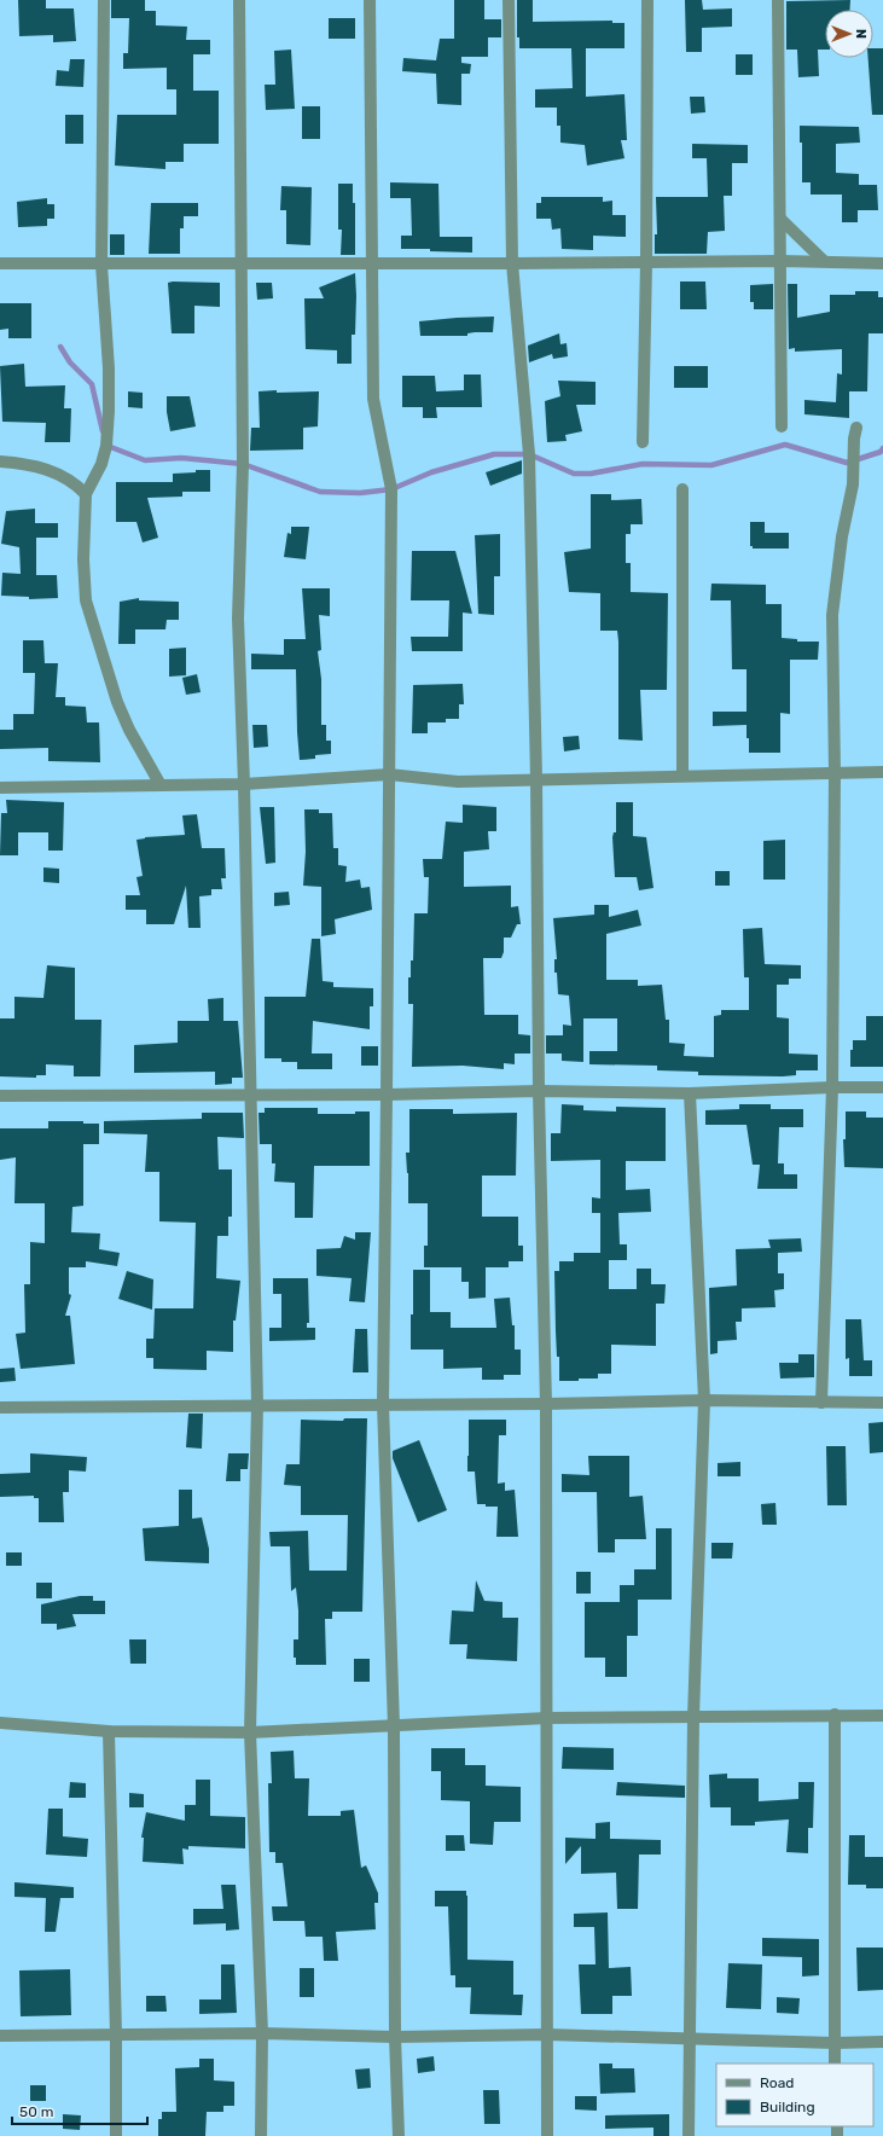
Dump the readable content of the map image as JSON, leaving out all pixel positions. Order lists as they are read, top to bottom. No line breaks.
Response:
{"legend":["Road","Building"],"scale_bar":"50 m","north":"right"}
